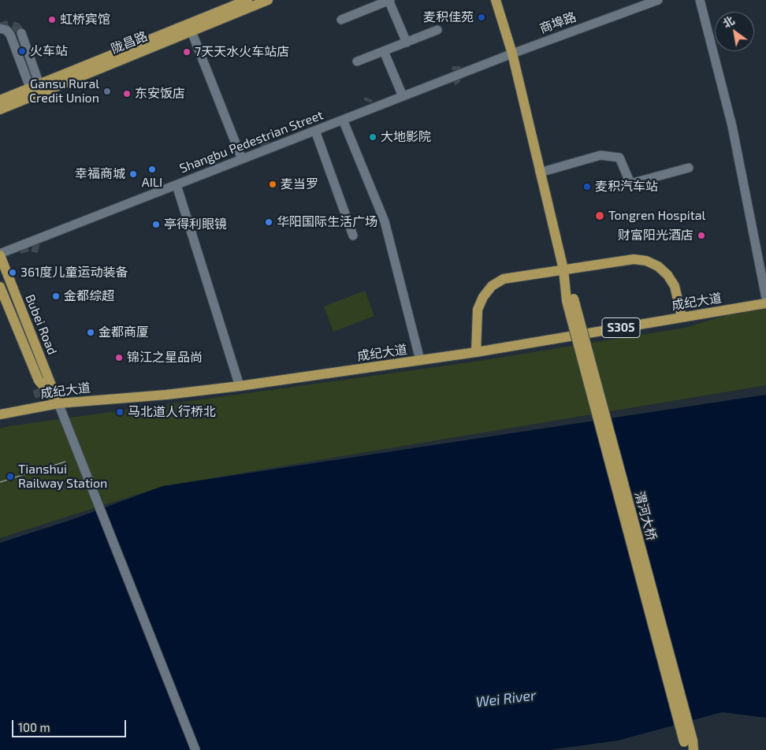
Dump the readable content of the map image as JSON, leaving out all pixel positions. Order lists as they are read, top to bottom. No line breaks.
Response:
{"streets":{"main road":["陇昌路","成纪大道","Bubei Road","S305","渭河大桥"],"street":["商埠路","Shangbu Pedestrian Street"]},"crossings":[["商埠路","Shangbu Pedestrian Street"],["商埠路","渭河大桥"],["Shangbu Pedestrian Street","Bubei Road"],["Shangbu Pedestrian Street","渭河大桥"],["成纪大道","Bubei Road"]],"water":["Wei River"],"places":["麦积佳苑","虹桥宾馆","火车站","7天天水火车站店","Gansu Rural Credit Union","东安饭店","大地影院","AILI","幸福商城","麦当罗","麦积汽车站","Tongren Hospital","华阳国际生活广场","亭得利眼镜","财富阳光酒店","361度儿童运动装备","金都综超","金都商厦","锦江之星品尚","马北道人行桥北","Tianshui Railway Station"],"scale_bar":"100 m","north":"top left"}
